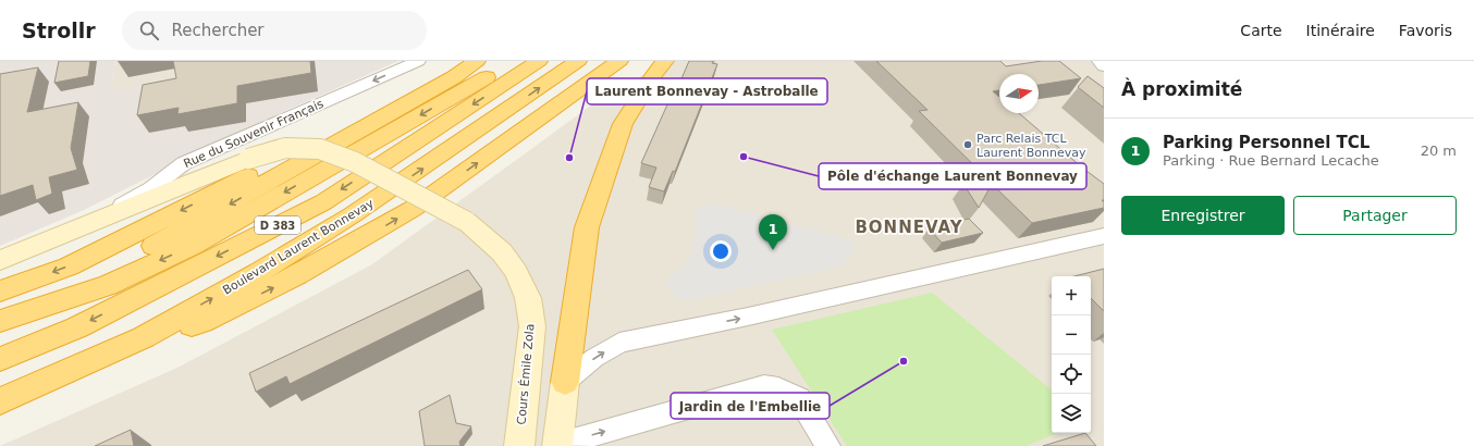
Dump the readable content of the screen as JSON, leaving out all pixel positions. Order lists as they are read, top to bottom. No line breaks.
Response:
{"streets":{"highway":["D 383","Boulevard Laurent Bonnevay"],"main road":["Rue du Souvenir Français","Cours Émile Zola"]},"crossings":[["Rue du Souvenir Français","Cours Émile Zola"]],"one_way":["Rue du Souvenir Français"],"districts":["BONNEVAY"],"places":["Parc Relais TCL Laurent Bonnevay","Pôle d'échange Laurent Bonnevay","Laurent Bonnevay - Astroballe","Jardin de l'Embellie"],"north":"right","page":{"header":"Strollr","search":"Rechercher","nav":["Carte","Itinéraire","Favoris"],"heading":"À proximité","list":[{"mark":"1","name":"Parking Personnel TCL","note":"Parking · Rue Bernard Lecache","value":"20 m"}],"buttons":["Enregistrer","Partager"],"pins":"1","map_buttons":["+","−"]}}
